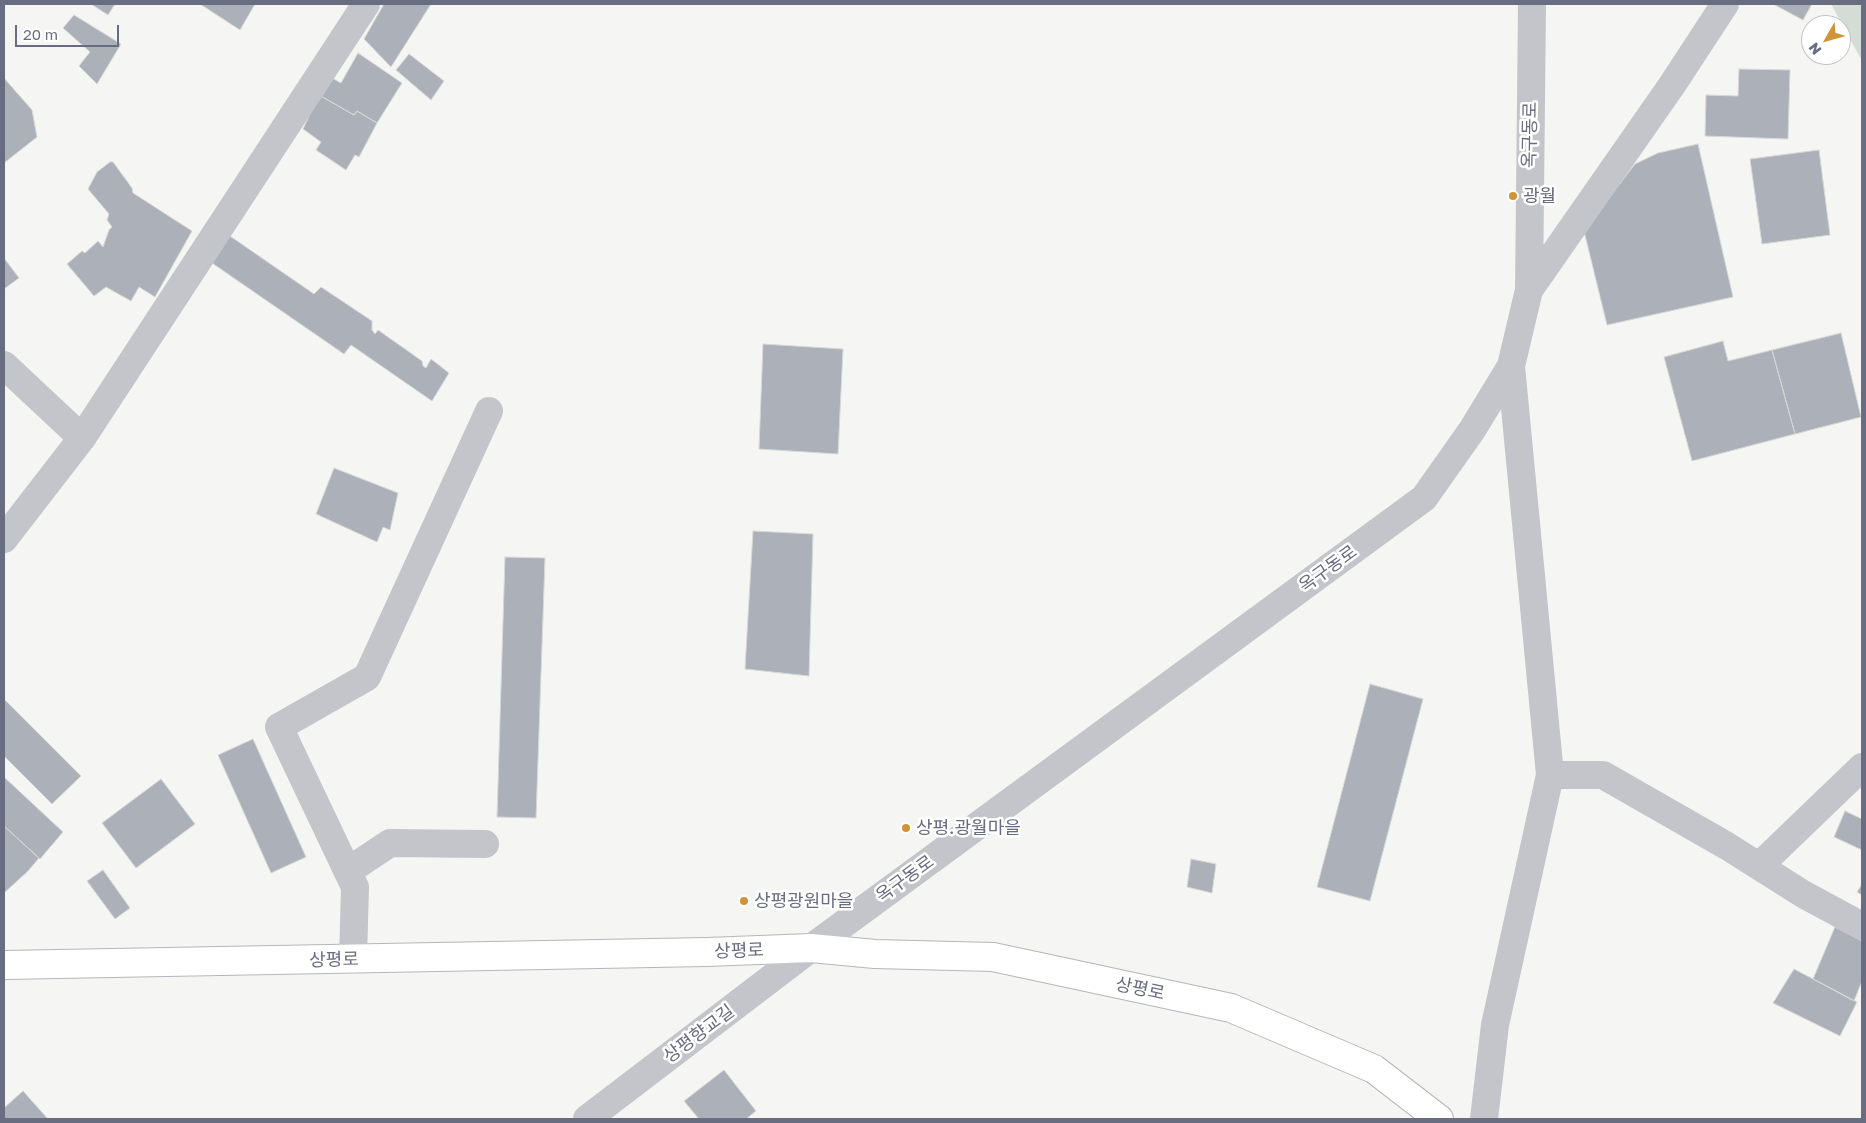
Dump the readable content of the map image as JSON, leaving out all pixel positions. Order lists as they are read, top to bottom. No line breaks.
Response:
{"streets":{"main road":["상평로"],"street":["옥구동로","상평향교길"]},"crossings":[["옥구동로","상평로"],["옥구동로","상평향교길"],["상평로","상평향교길"]],"places":["광월","상평.광월마을","상평광원마을"],"scale_bar":"20 m","north":"bottom left"}
